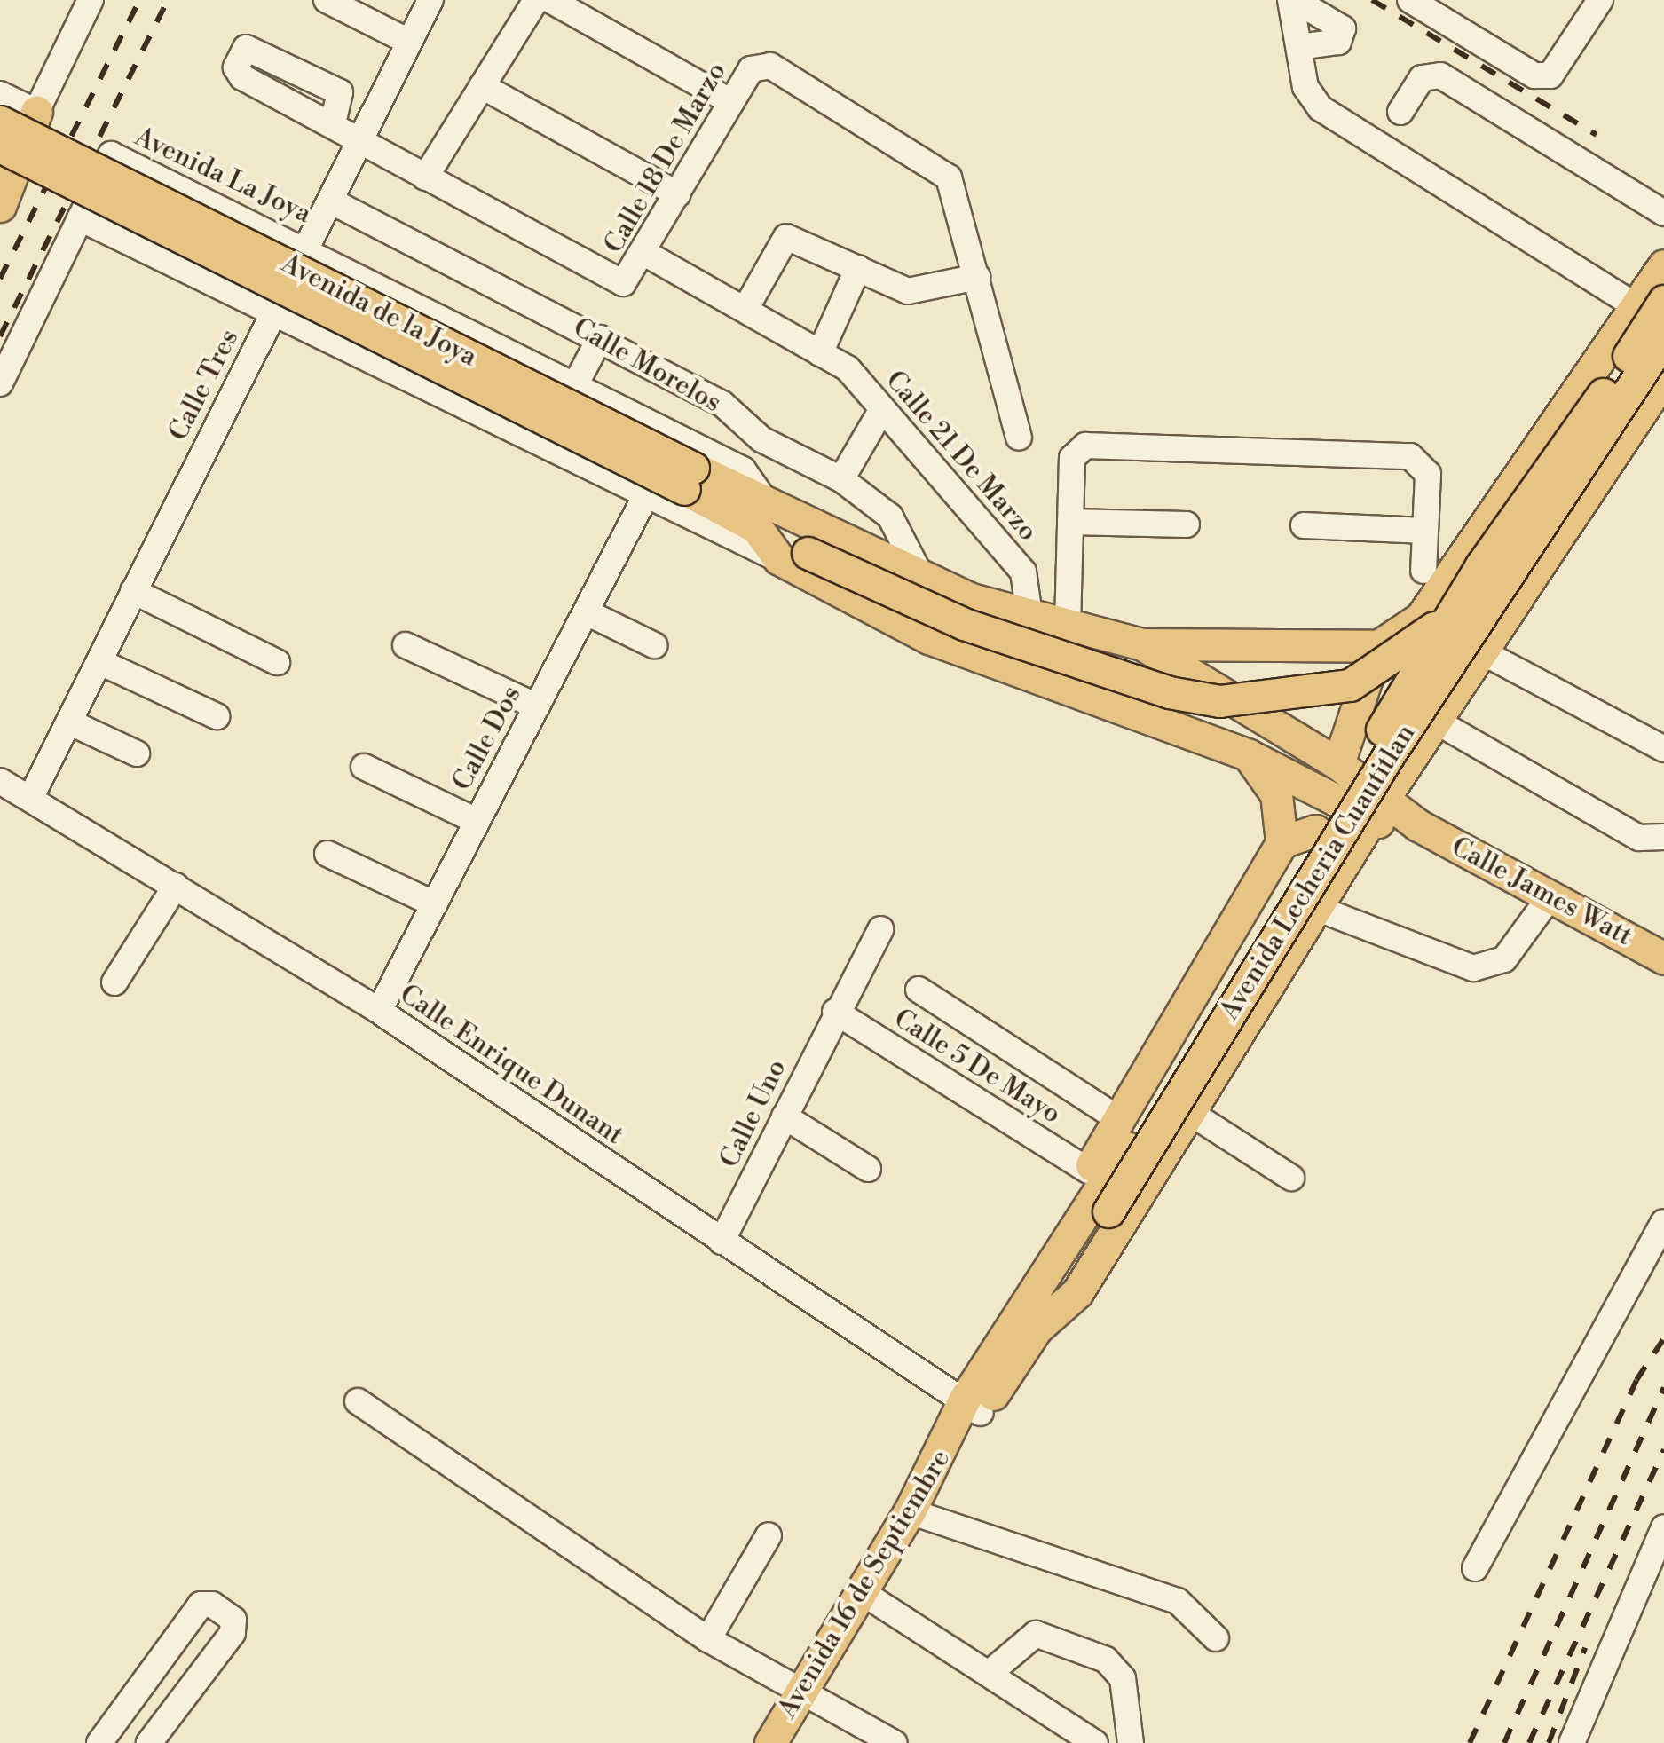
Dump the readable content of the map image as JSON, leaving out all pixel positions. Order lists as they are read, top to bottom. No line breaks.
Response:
{"streets":{"main road":["Avenida de la Joya","Avenida Lecheria Cuautitlan","Calle James Watt","Avenida 16 de Septiembre"],"street":["Calle 18 De Marzo","Avenida La Joya","Calle Morelos","Calle Tres","Calle 21 De Marzo","Calle Dos","Calle Enrique Dunant","Calle 5 De Mayo","Calle Uno"]},"crossings":[["Calle 18 De Marzo","Calle 21 De Marzo"],["Avenida La Joya","Avenida de la Joya"],["Avenida La Joya","Calle Tres"],["Calle Morelos","Calle Tres"],["Calle Tres","Calle Enrique Dunant"],["Calle Dos","Calle Enrique Dunant"],["Avenida Lecheria Cuautitlan","Calle Enrique Dunant"],["Avenida Lecheria Cuautitlan","Avenida 16 de Septiembre"],["Calle Enrique Dunant","Calle Uno"],["Calle Enrique Dunant","Avenida 16 de Septiembre"],["Calle 5 De Mayo","Calle Uno"]]}
